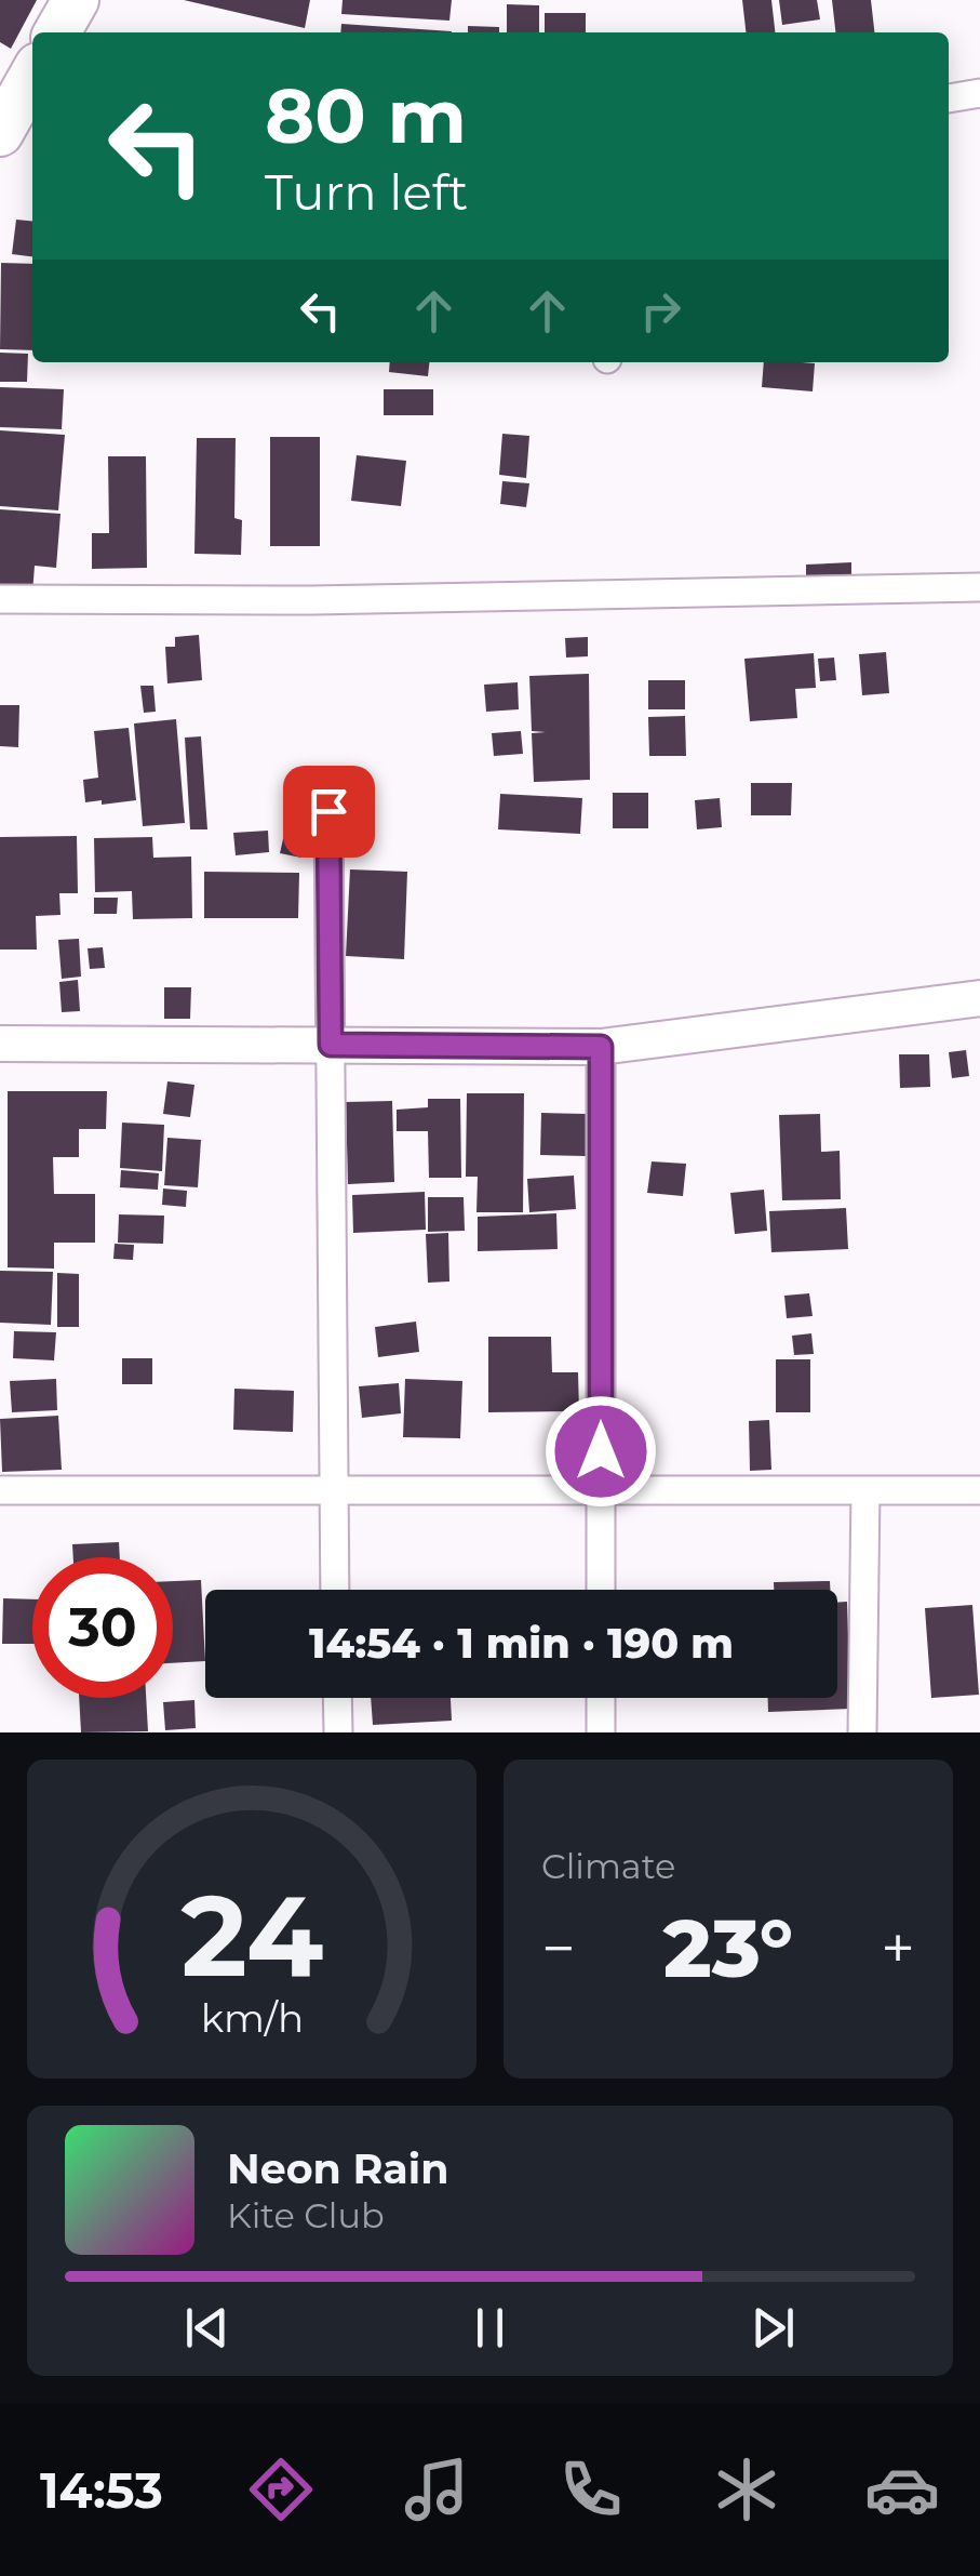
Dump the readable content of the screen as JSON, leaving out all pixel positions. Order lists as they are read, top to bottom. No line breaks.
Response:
{"page":{"turn":["80 m","Turn left"],"limit":"30","trip":"14:54 · 1 min · 190 m","tile":"Climate","heat":["−","23°","+"],"song":["Neon Rain","Kite Club"],"tabs":"14:53","gauge":["24","km/h"]}}
